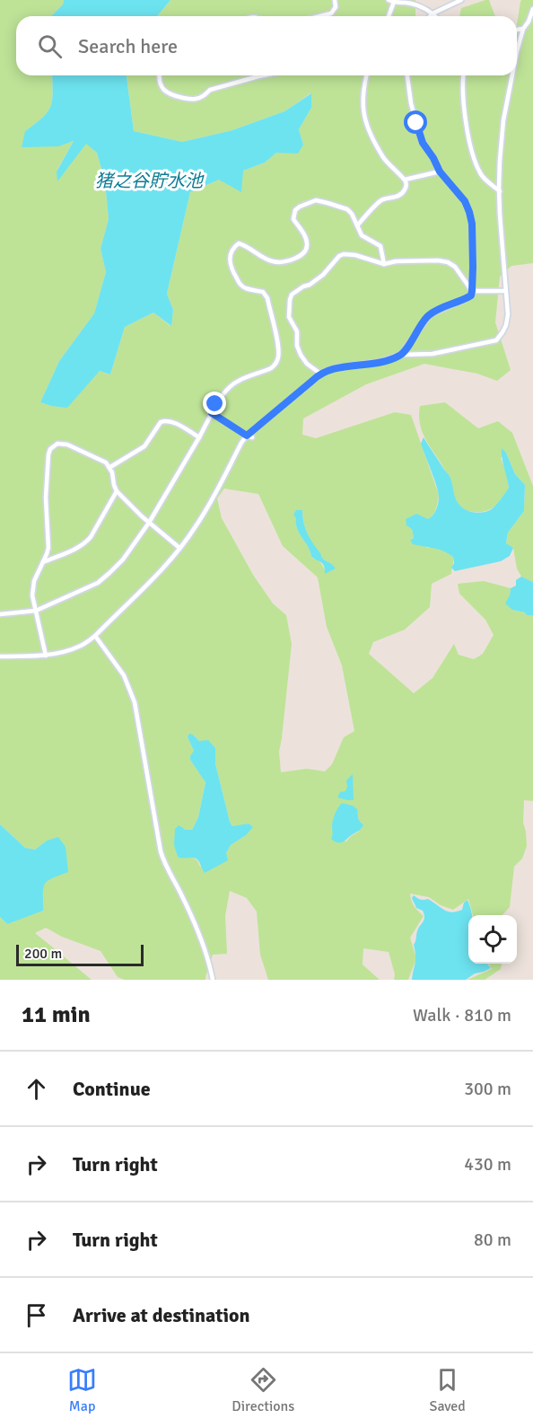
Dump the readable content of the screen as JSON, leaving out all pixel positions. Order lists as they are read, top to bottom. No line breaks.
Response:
{"water":["猪之谷貯水池"],"scale_bar":"200 m","page":{"search":"Search here","scale":"200 m","heading":["11 min","Walk · 810 m"],"list":[["Continue","300 m"],["Turn right","430 m"],["Turn right","80 m"],"Arrive at destination"],"nav":["Map","Directions","Saved"]}}
